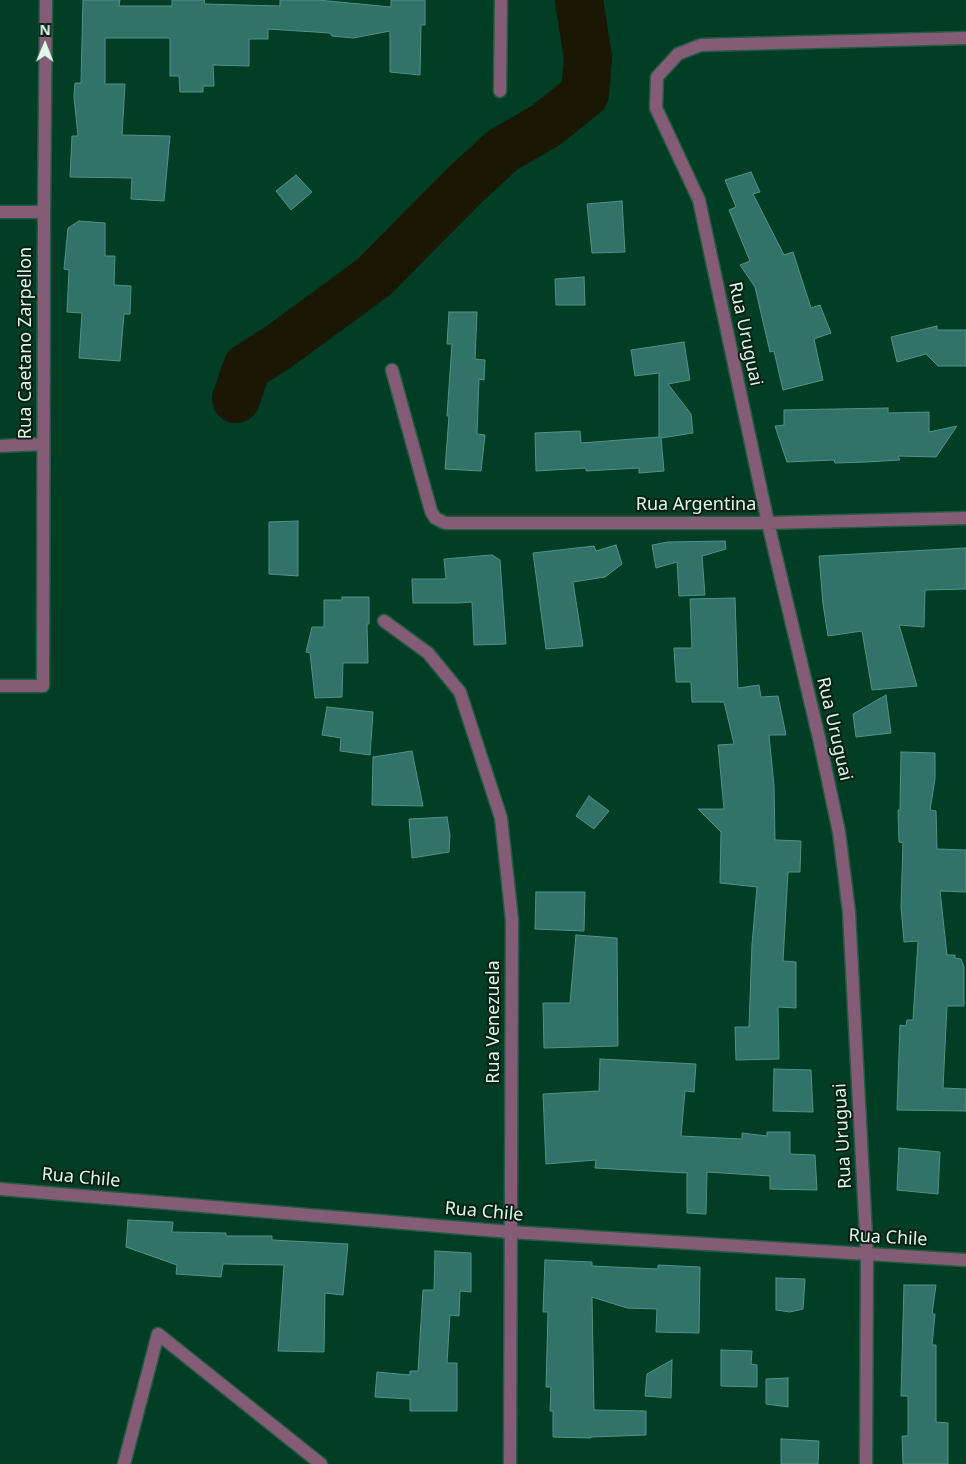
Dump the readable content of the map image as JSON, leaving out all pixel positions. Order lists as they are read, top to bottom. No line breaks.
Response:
{"streets":{"street":["Rua Uruguai","Rua Caetano Zarpellon","Rua Argentina","Rua Venezuela","Rua Chile"]},"crossings":[["Rua Uruguai","Rua Argentina"],["Rua Uruguai","Rua Chile"],["Rua Venezuela","Rua Chile"]],"north":"top"}
